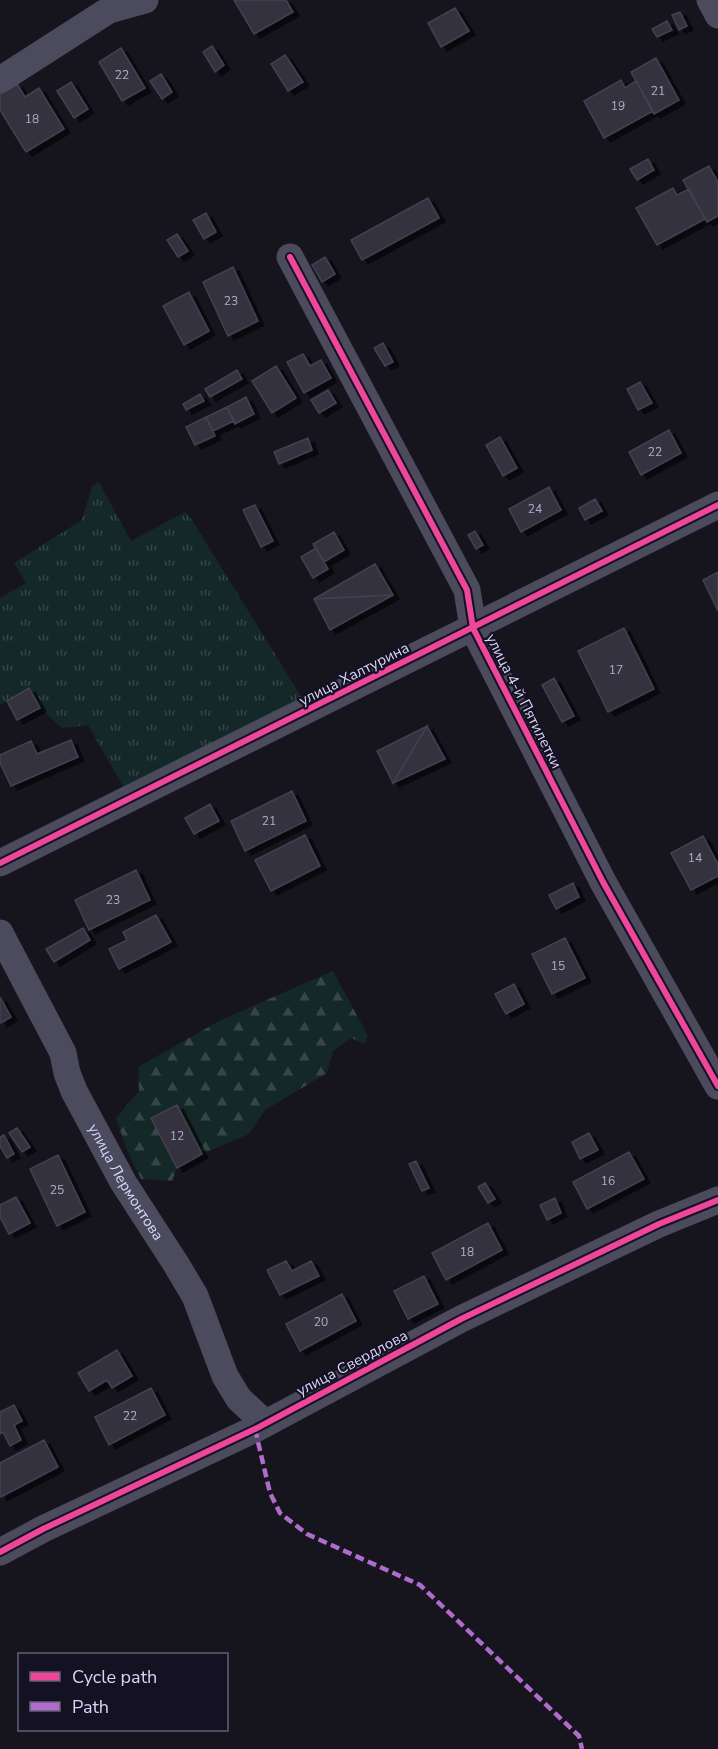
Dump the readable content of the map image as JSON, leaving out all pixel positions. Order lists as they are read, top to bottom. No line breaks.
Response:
{"streets":{"street":["улица Халтурина","улица 4-й Пятилетки","улица Лермонтова","улица Свердлова"]},"crossings":[["улица Халтурина","улица 4-й Пятилетки"],["улица Лермонтова","улица Свердлова"]],"house_numbers":["22","21","19","18","23","22","24","17","21","14","23","15","12","16","25","18","20","22"],"legend":["Cycle path","Path"]}
